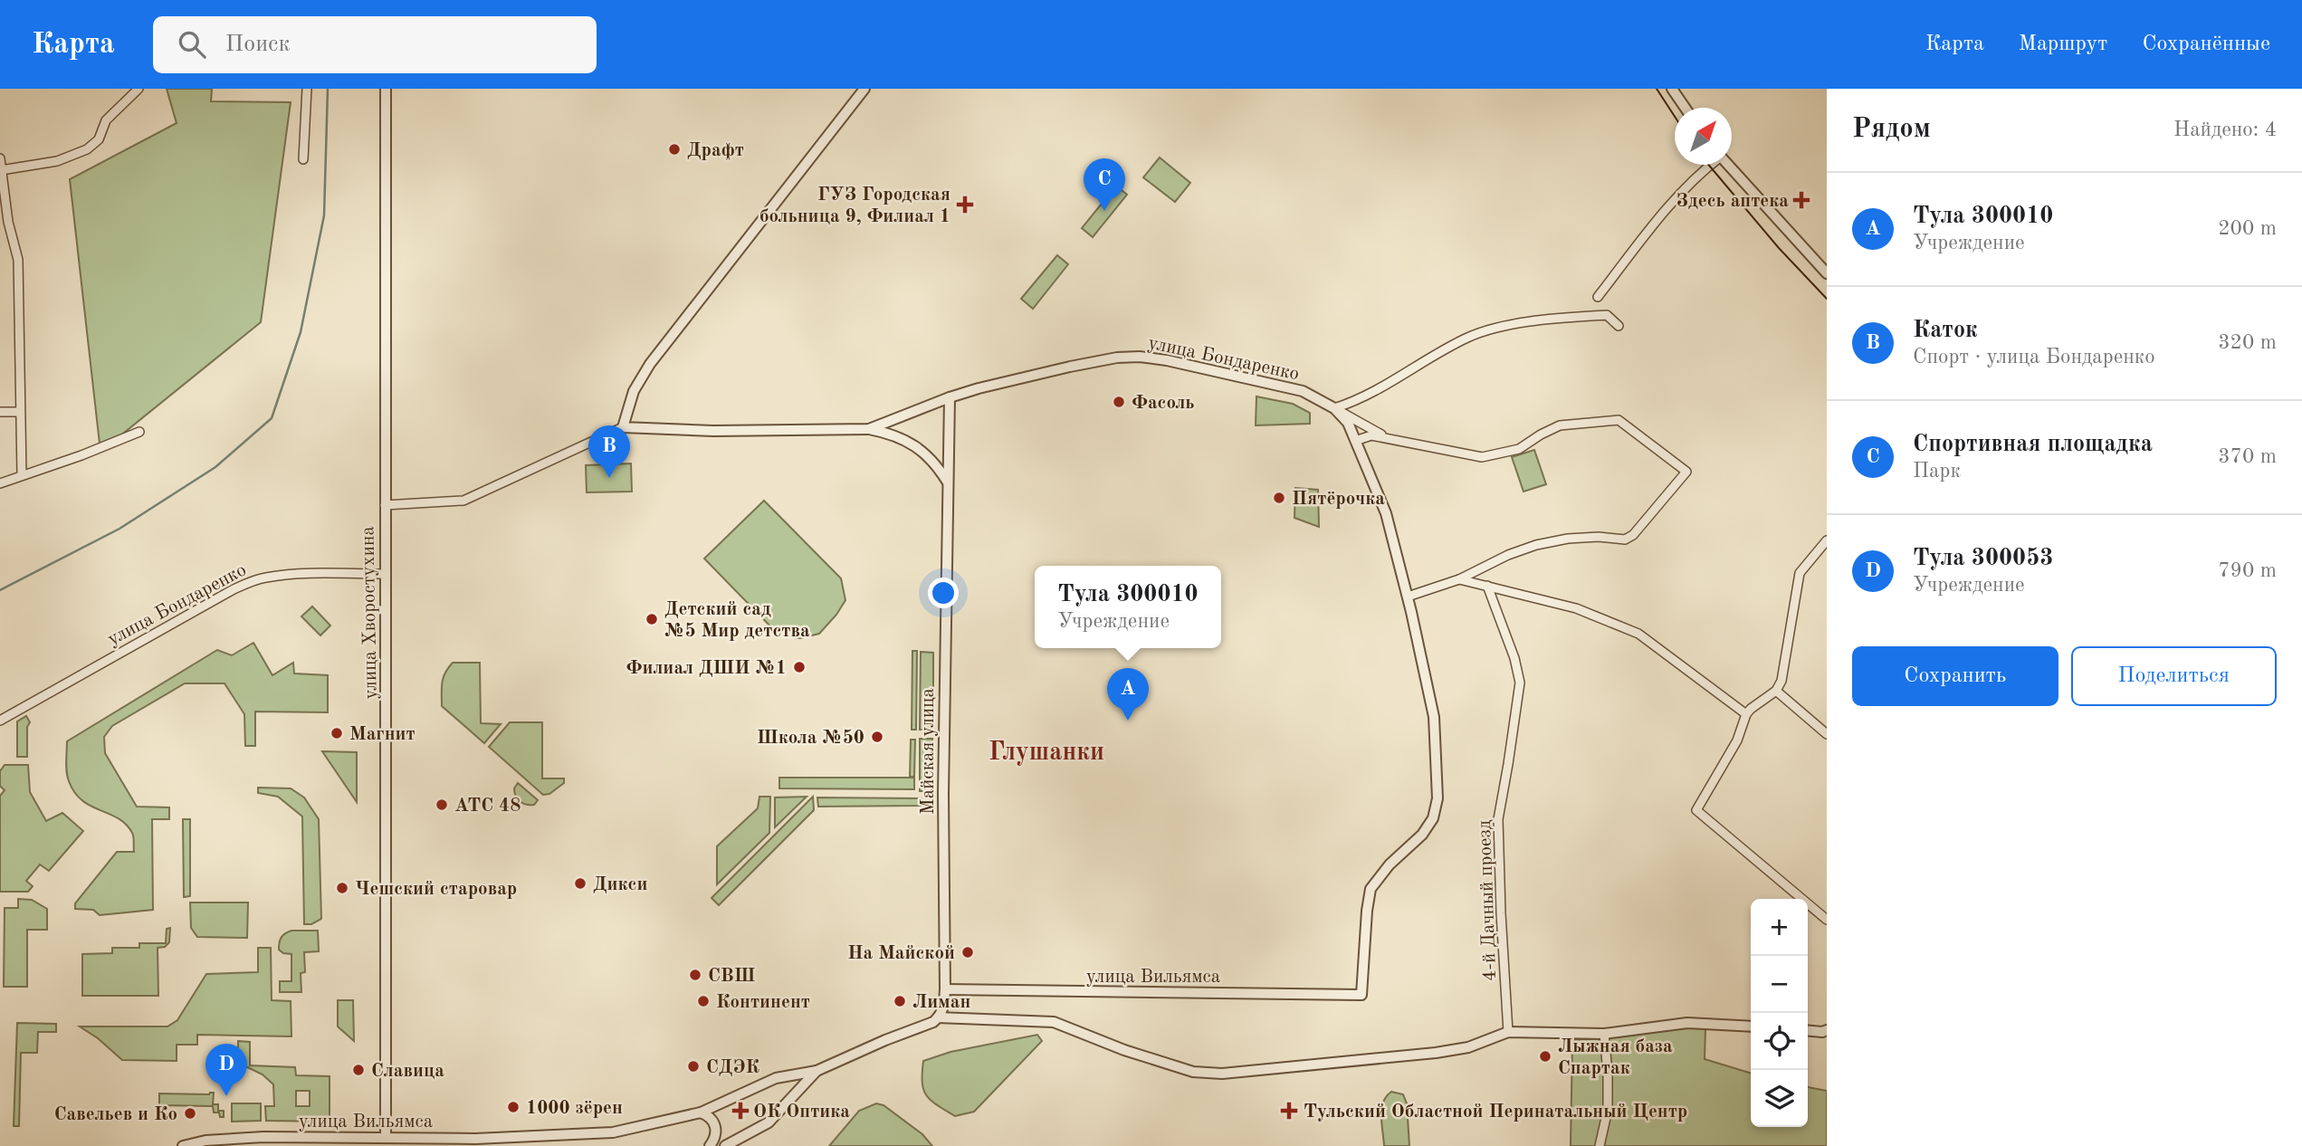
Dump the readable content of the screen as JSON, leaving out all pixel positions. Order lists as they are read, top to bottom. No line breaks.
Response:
{"streets":{"street":["улица Бондаренко","улица Хворостухина","Майская улица","4-й Дачный проезд","улица Вильямса"]},"crossings":[["улица Бондаренко","улица Хворостухина"],["улица Бондаренко","Майская улица"],["улица Бондаренко","улица Вильямса"],["улица Хворостухина","улица Вильямса"],["Майская улица","улица Вильямса"]],"districts":["Глушанки"],"places":{"other":["Драфт","Фасоль","Пятёрочка","Детский сад №5 Мир детства","Филиал ДШИ №1","Магнит","Школа №50","АТС 48","Дикси","Чешский старовар","На Майской","СВШ","Континент","Лиман","Лыжная база Спартак","СДЭК","Славица","1000 зёрен","Савельев и Ко"],"health":["Здесь аптека","ГУЗ Городская больница 9, Филиал 1","ОК Оптика","Тульский Областной Перинатальный Центр"]},"north":"top right","page":{"header":"Карта","search":"Поиск","nav":["Карта","Маршрут","Сохранённые"],"heading":["Рядом","Найдено: 4"],"pins":["C","B","A","D"],"list":[{"mark":"A","name":"Тула 300010","note":"Учреждение","value":"200 m"},{"mark":"B","name":"Каток","note":"Спорт · улица Бондаренко","value":"320 m"},{"mark":"C","name":"Спортивная площадка","note":"Парк","value":"370 m"},{"mark":"D","name":"Тула 300053","note":"Учреждение","value":"790 m"}],"popup":["Тула 300010","Учреждение"],"buttons":["Сохранить","Поделиться"],"map_buttons":["+","−"]}}
